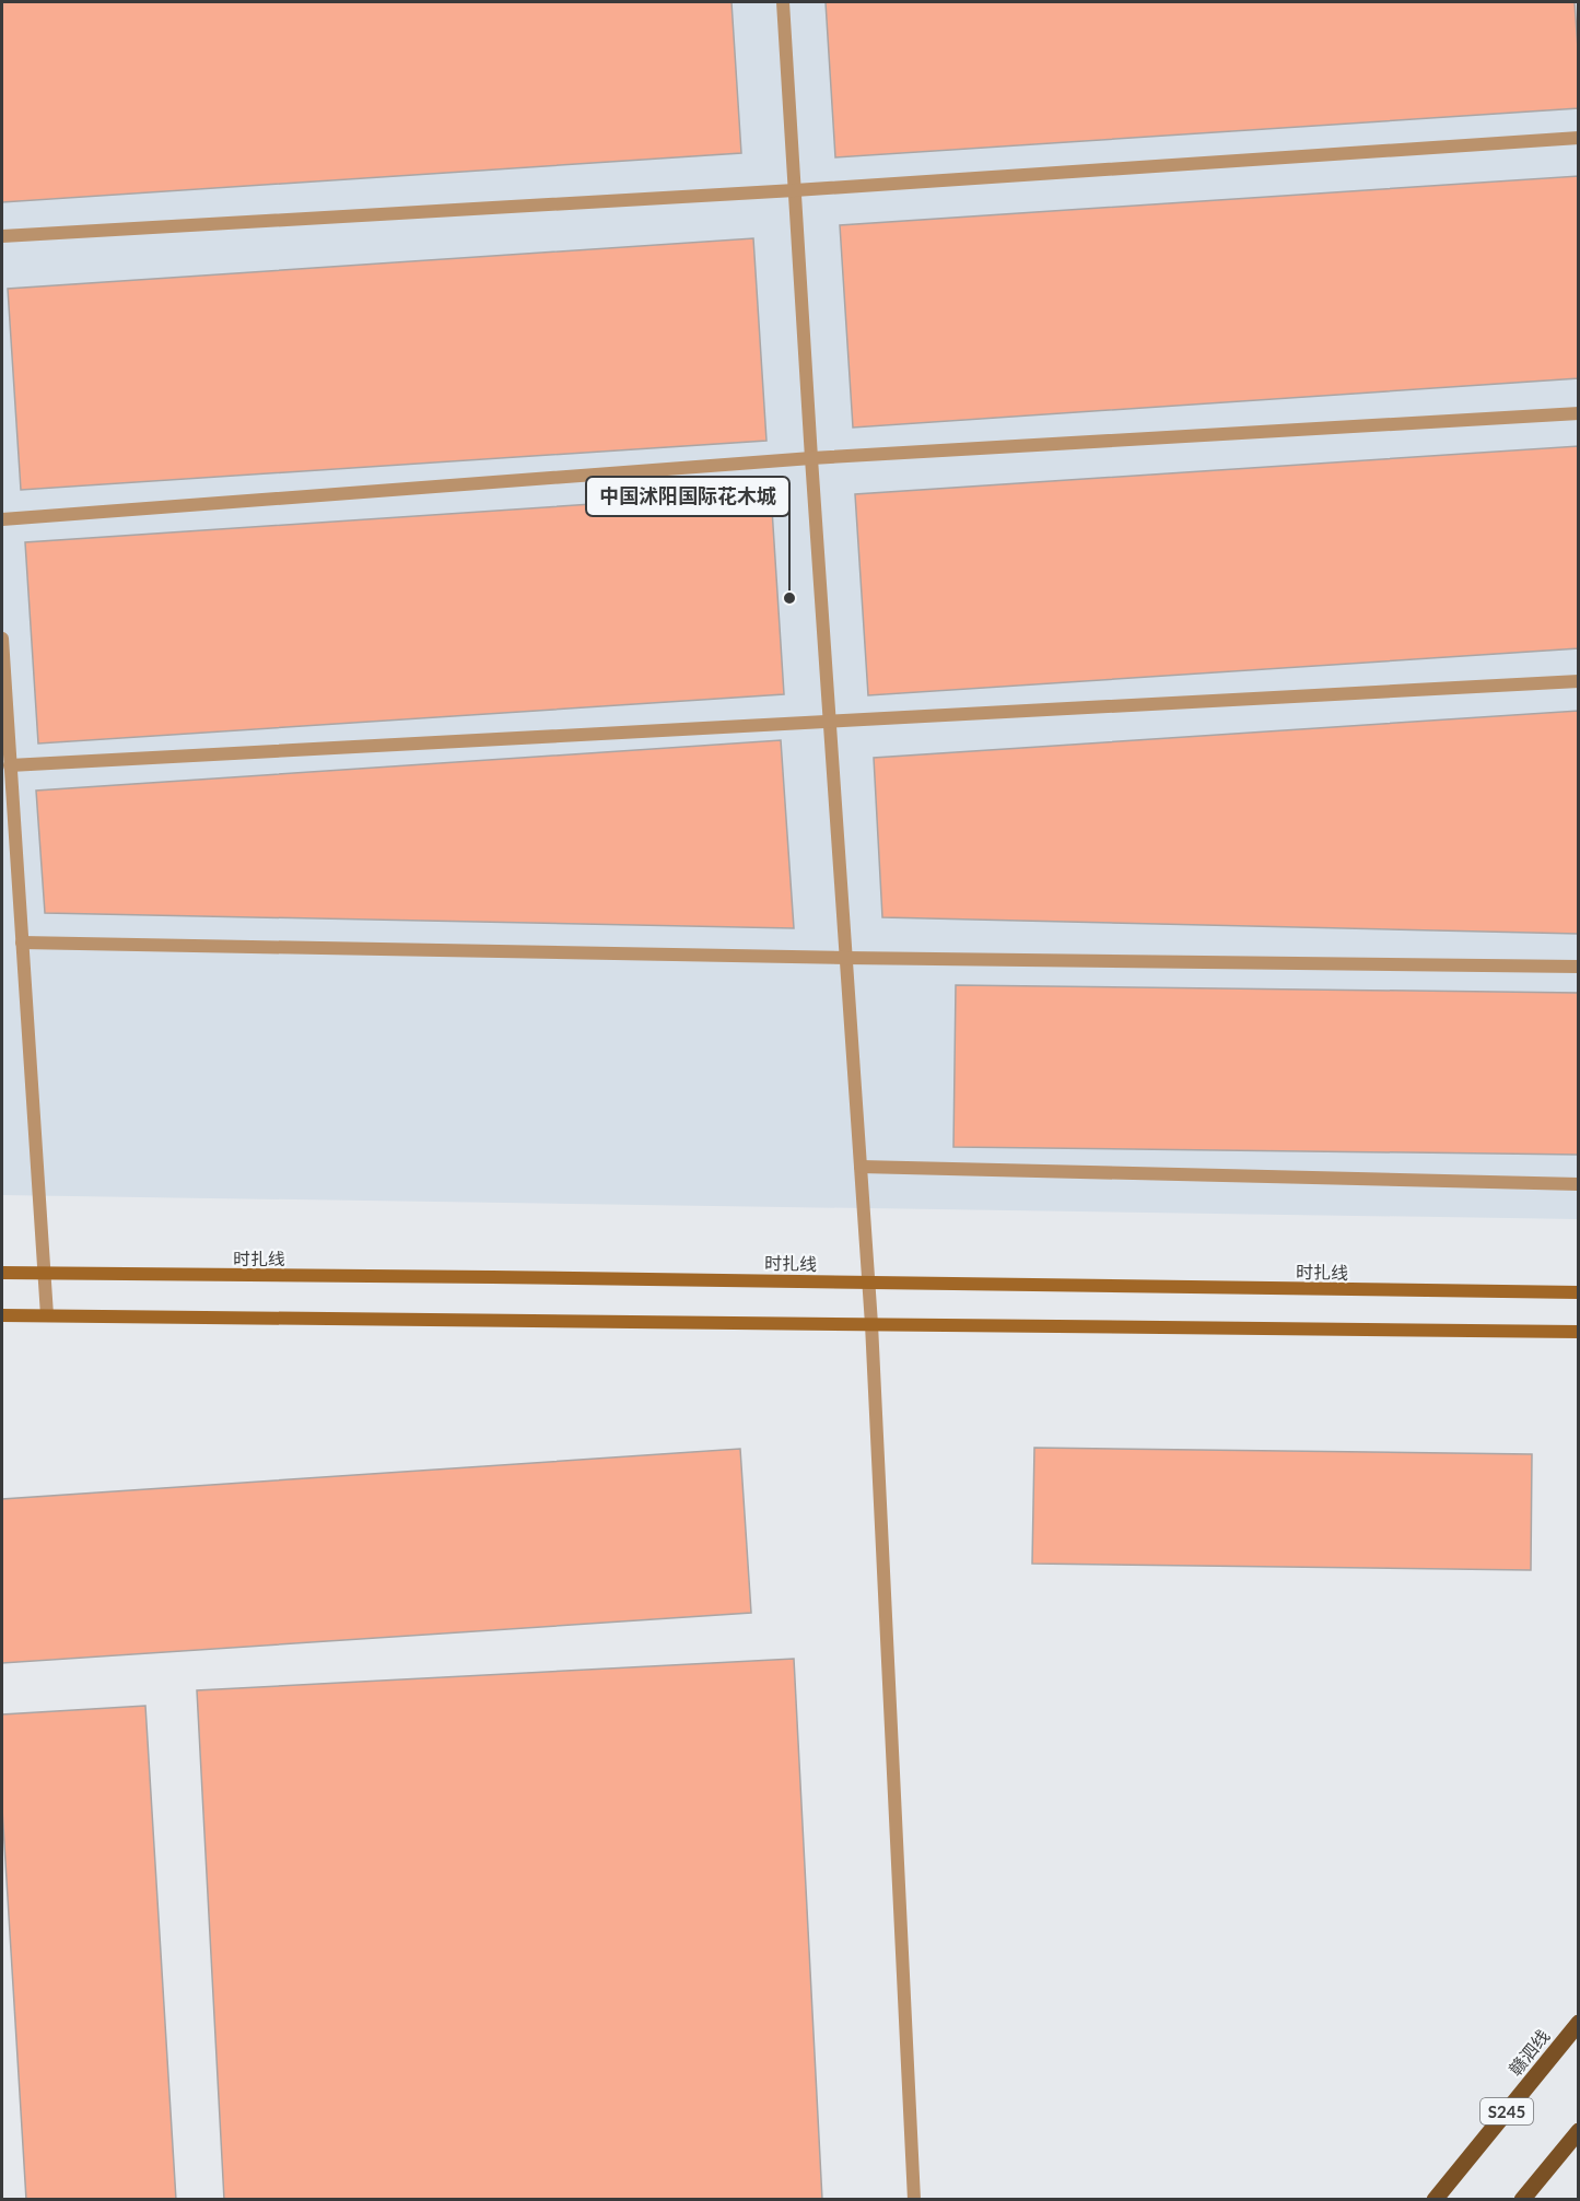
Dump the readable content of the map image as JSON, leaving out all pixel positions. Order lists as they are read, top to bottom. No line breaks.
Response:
{"streets":{"main road":["时扎线","赣泗线","S245"]},"places":["中国沭阳国际花木城"]}
